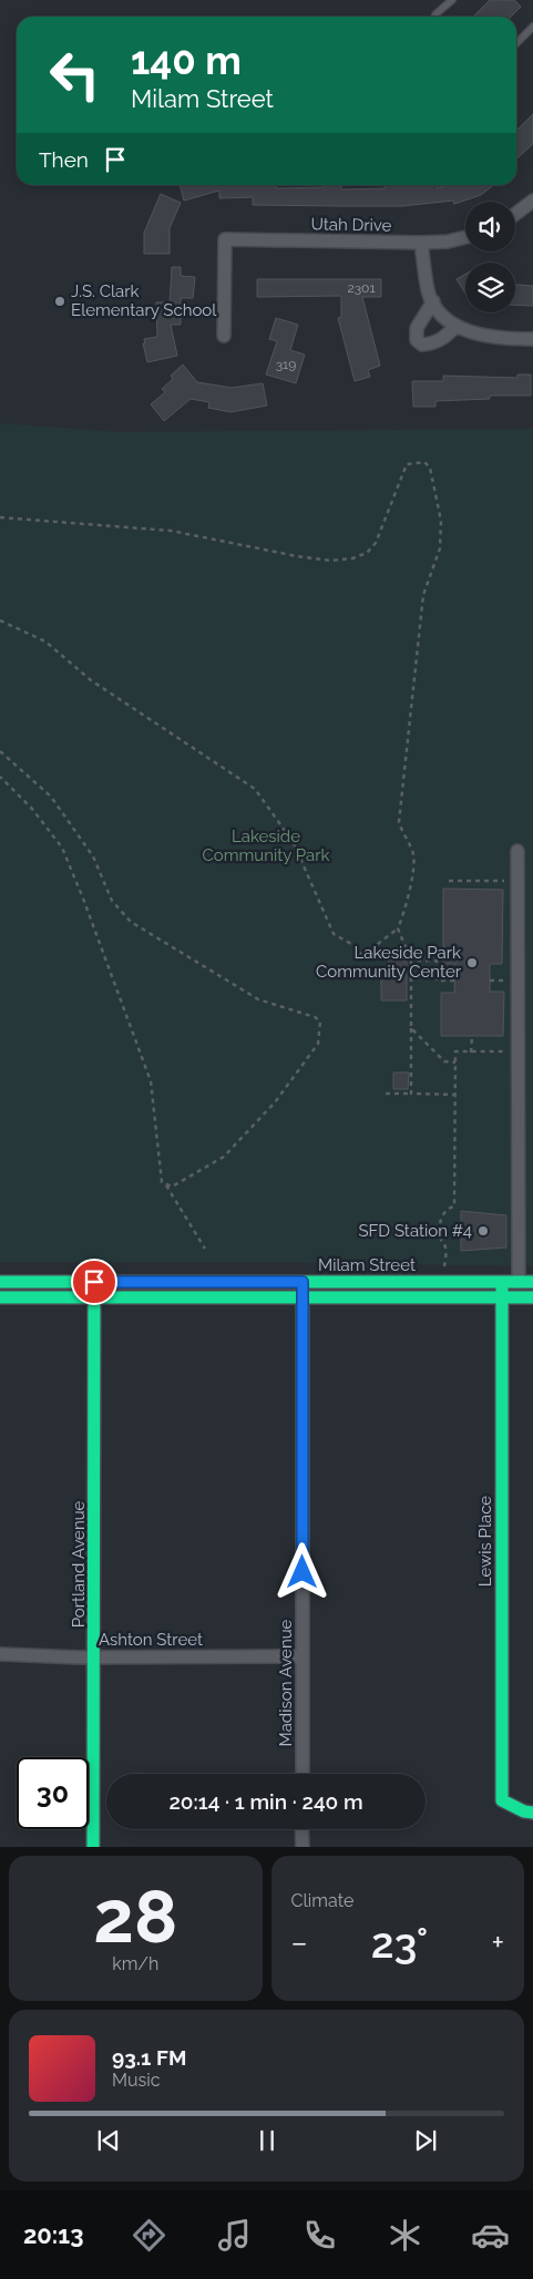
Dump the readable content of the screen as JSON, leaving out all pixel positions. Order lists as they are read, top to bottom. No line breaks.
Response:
{"streets":{"street":["Utah Drive","Milam Street","Lewis Place","Portland Avenue","Ashton Street","Madison Avenue"]},"crossings":[["Milam Street","Lewis Place"],["Milam Street","Portland Avenue"],["Milam Street","Madison Avenue"],["Portland Avenue","Ashton Street"],["Ashton Street","Madison Avenue"]],"parks":["Lakeside Community Park"],"places":["J.S. Clark Elementary School","Lakeside Park Community Center","SFD Station #4"],"house_numbers":["2301","319"],"page":{"turn":["140 m","Milam Street"],"then":"Then","limit":"30","trip":"20:14 · 1 min · 240 m","tile":[["28","km/h"],"Climate"],"heat":["−","23°","+"],"song":["93.1 FM","Music"],"tabs":"20:13"}}
